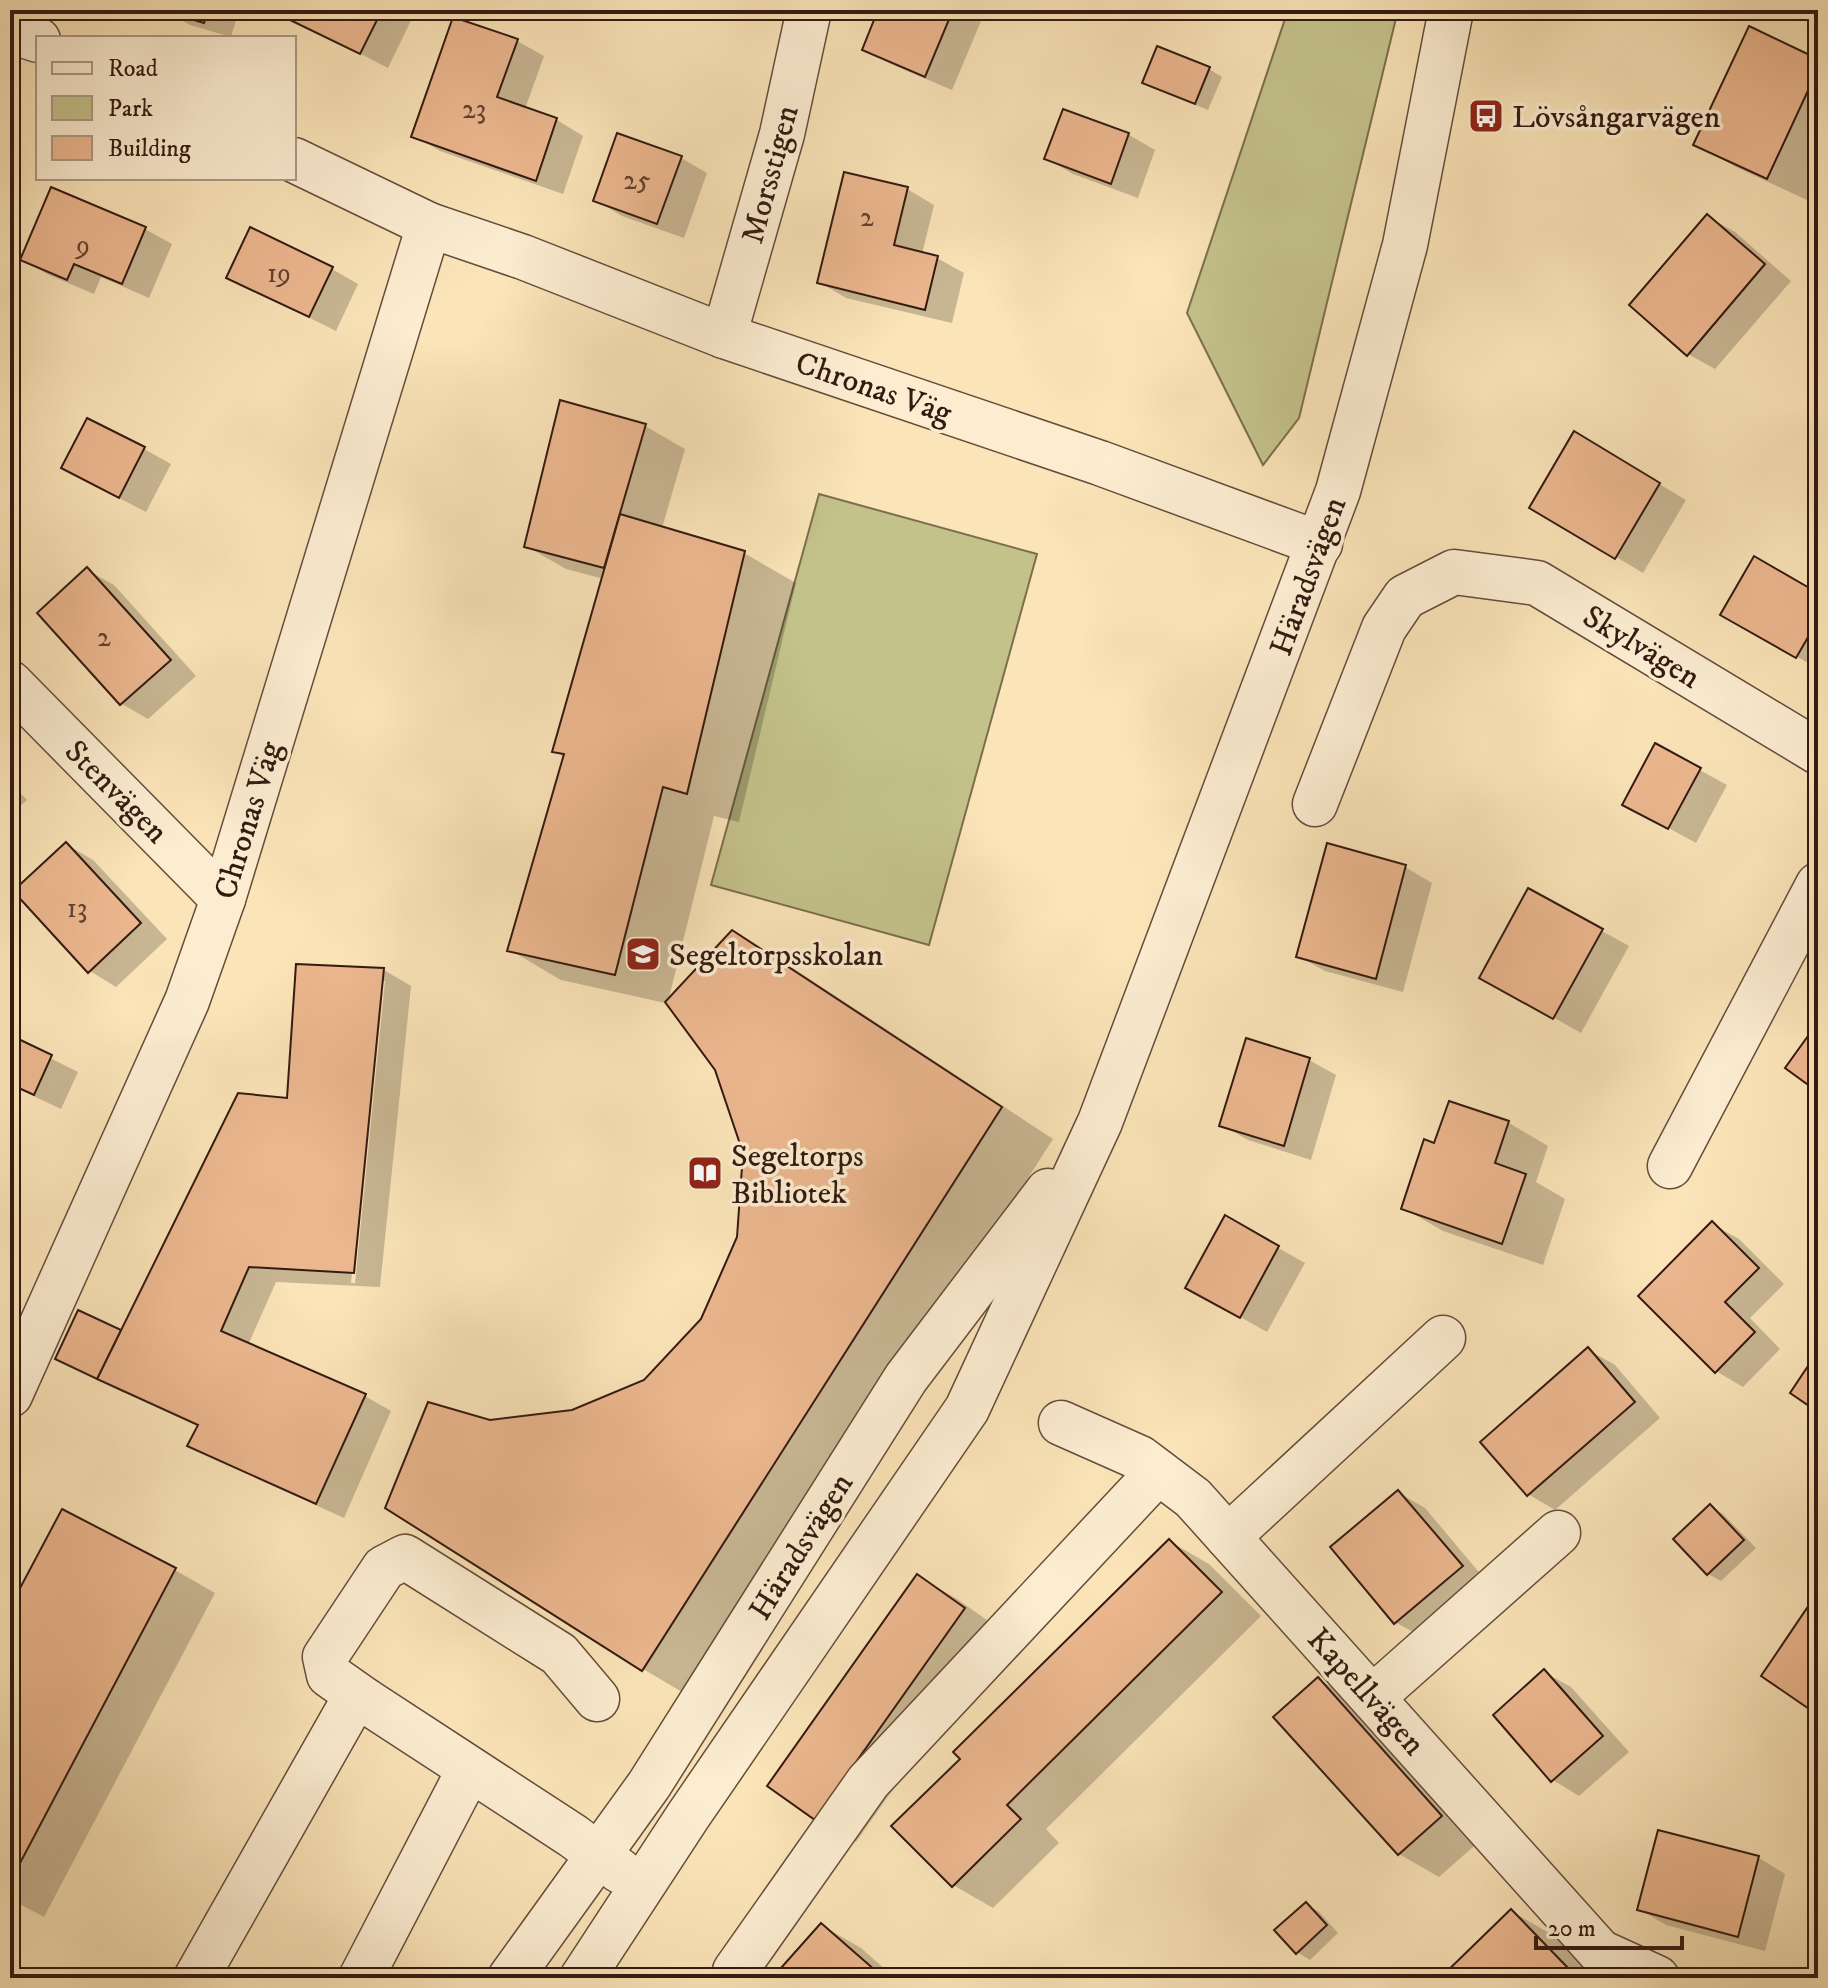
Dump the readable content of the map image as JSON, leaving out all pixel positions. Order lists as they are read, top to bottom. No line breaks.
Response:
{"streets":{"street":["Morsstigen","Chronas Väg","Häradsvägen","Skylvägen","Stenvägen","Kapellvägen"]},"crossings":[["Morsstigen","Chronas Väg"],["Chronas Väg","Häradsvägen"],["Chronas Väg","Stenvägen"]],"places":{"bus stop":["Lövsångarvägen"],"school or university":["Segeltorpsskolan"],"library":["Segeltorps Bibliotek"]},"house_numbers":["23","25","2","9","19","2","13"],"legend":["Road","Park","Building"],"scale_bar":"20 m"}
